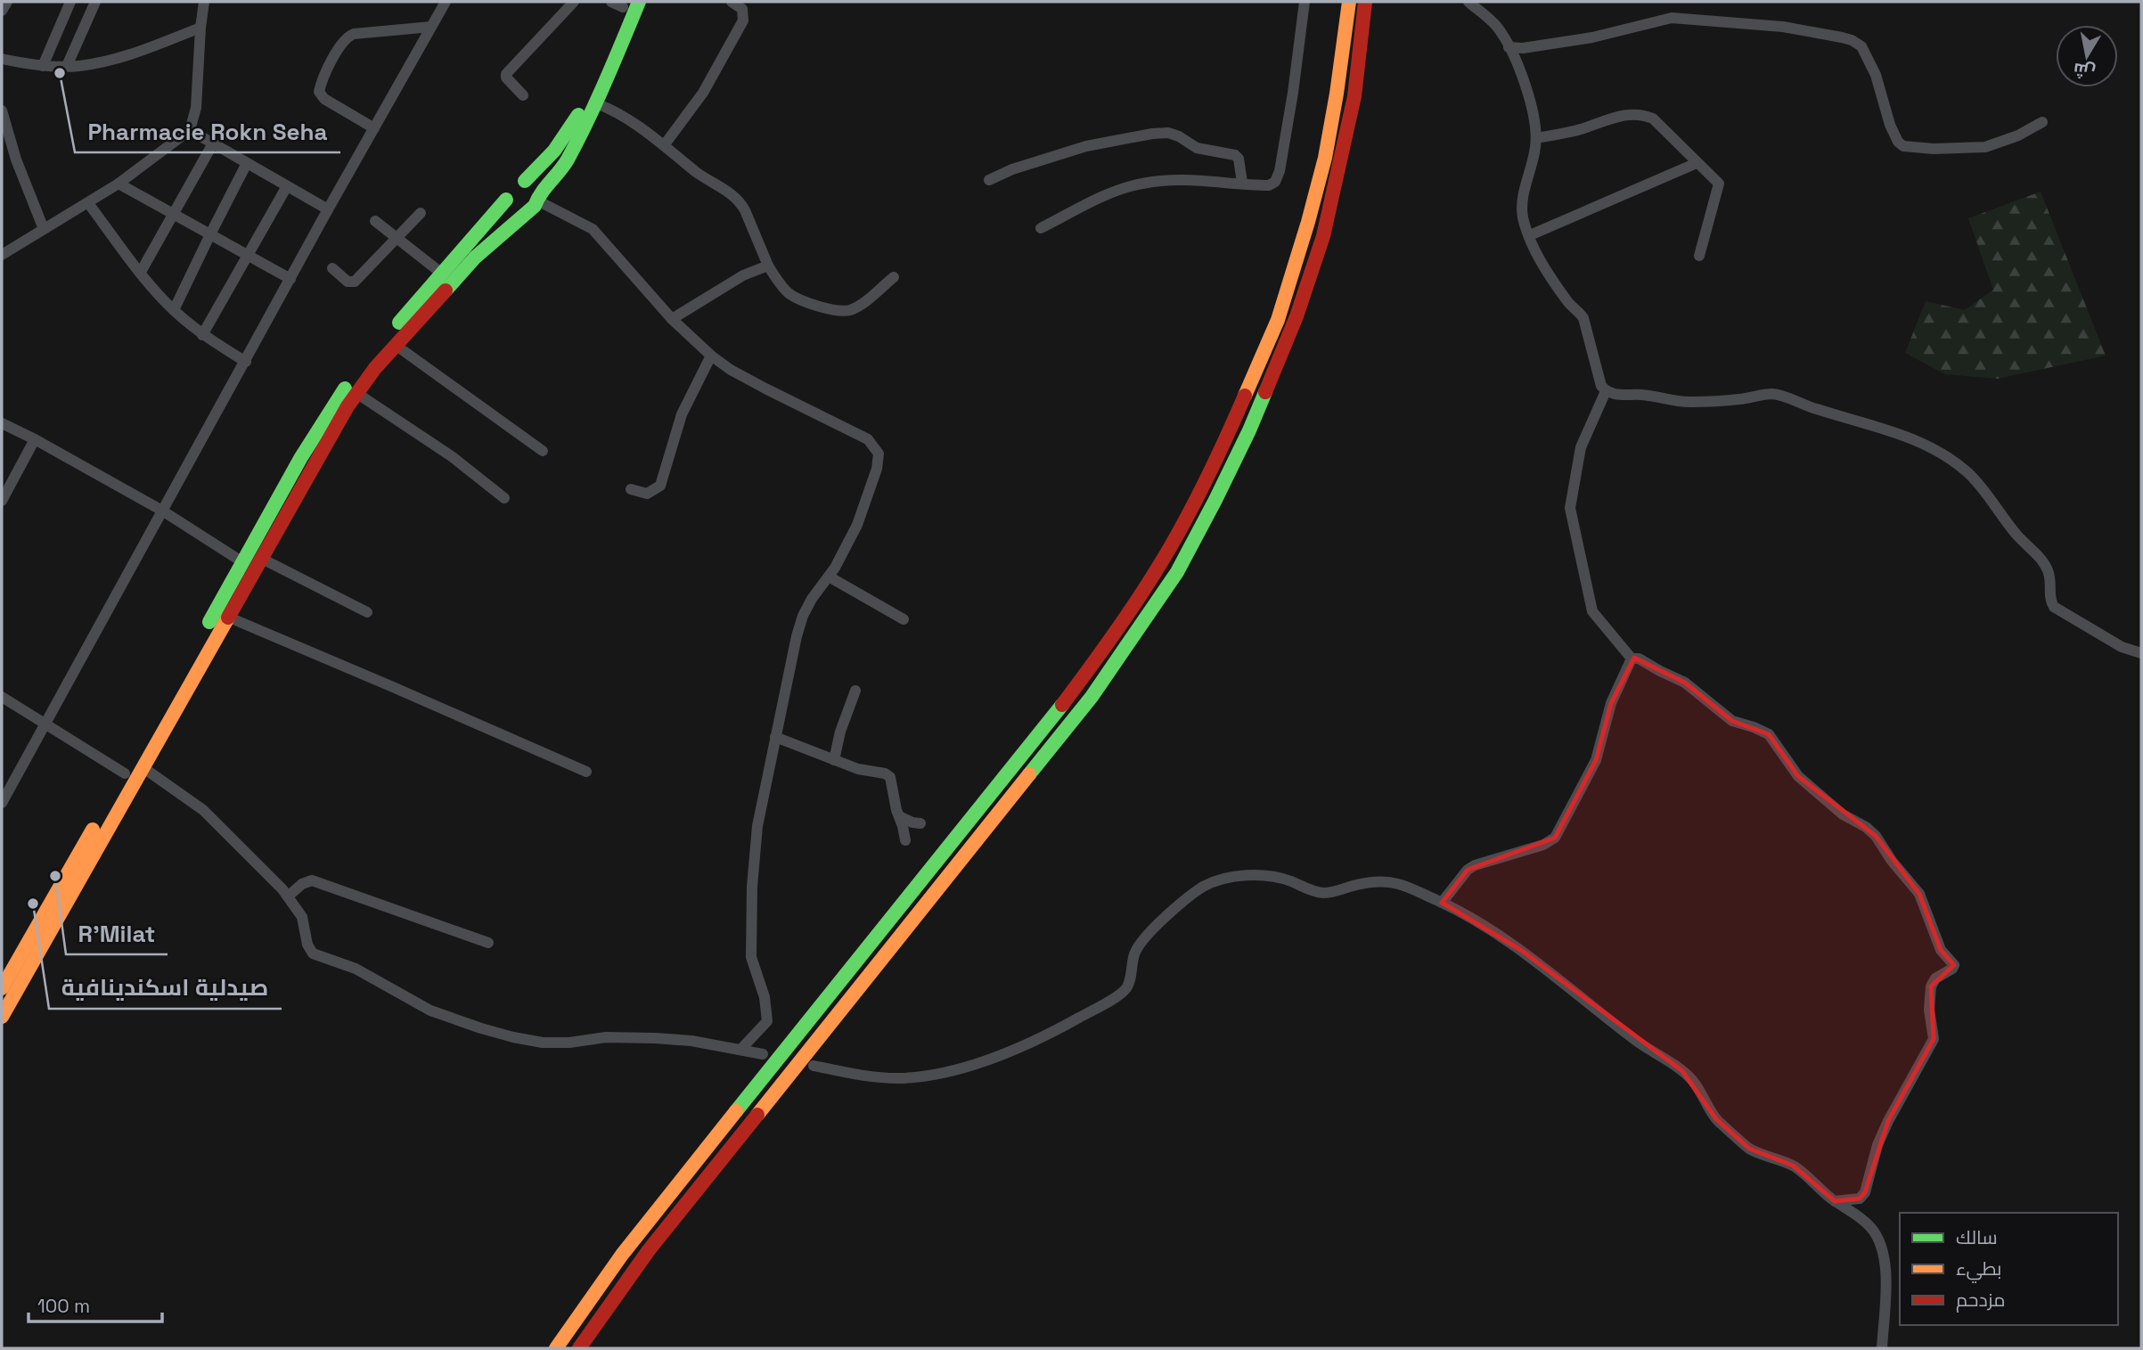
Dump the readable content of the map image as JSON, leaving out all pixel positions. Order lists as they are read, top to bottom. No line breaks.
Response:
{"places":["Pharmacie Rokn Seha","R'Milat","صيدلية اسكندينافية"],"legend":["سالك","بطيء","مزدحم"],"scale_bar":"100 m","north":"bottom"}
